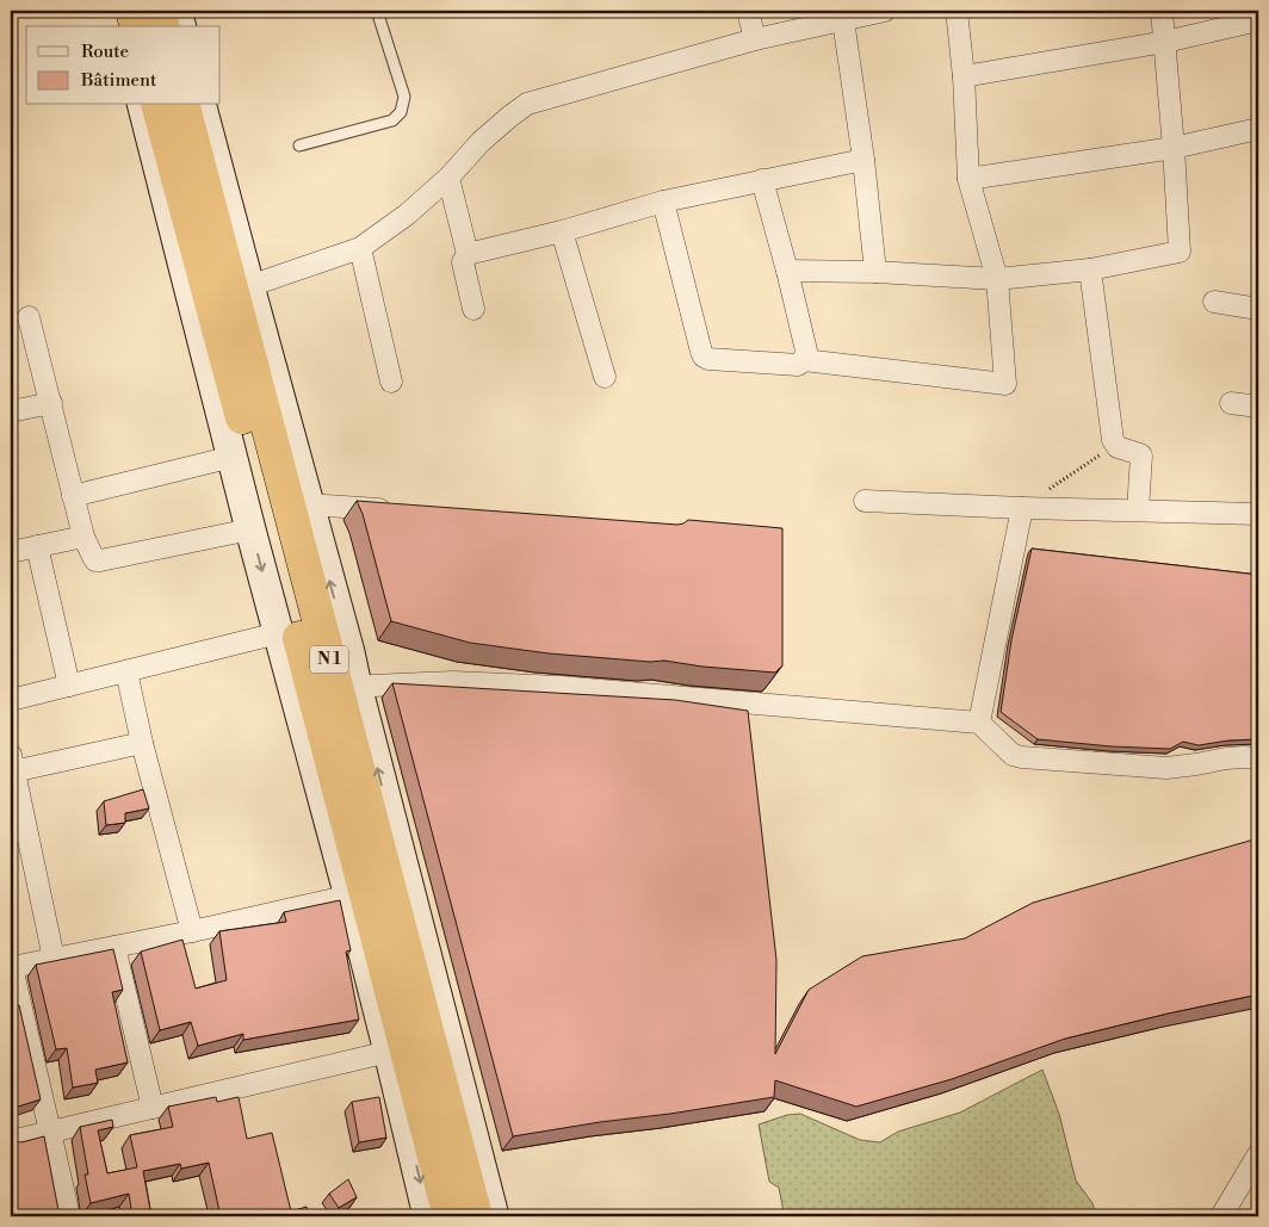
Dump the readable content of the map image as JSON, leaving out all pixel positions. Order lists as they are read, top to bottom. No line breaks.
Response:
{"streets":{"highway":["N 1"]},"legend":["Route","Bâtiment"]}
